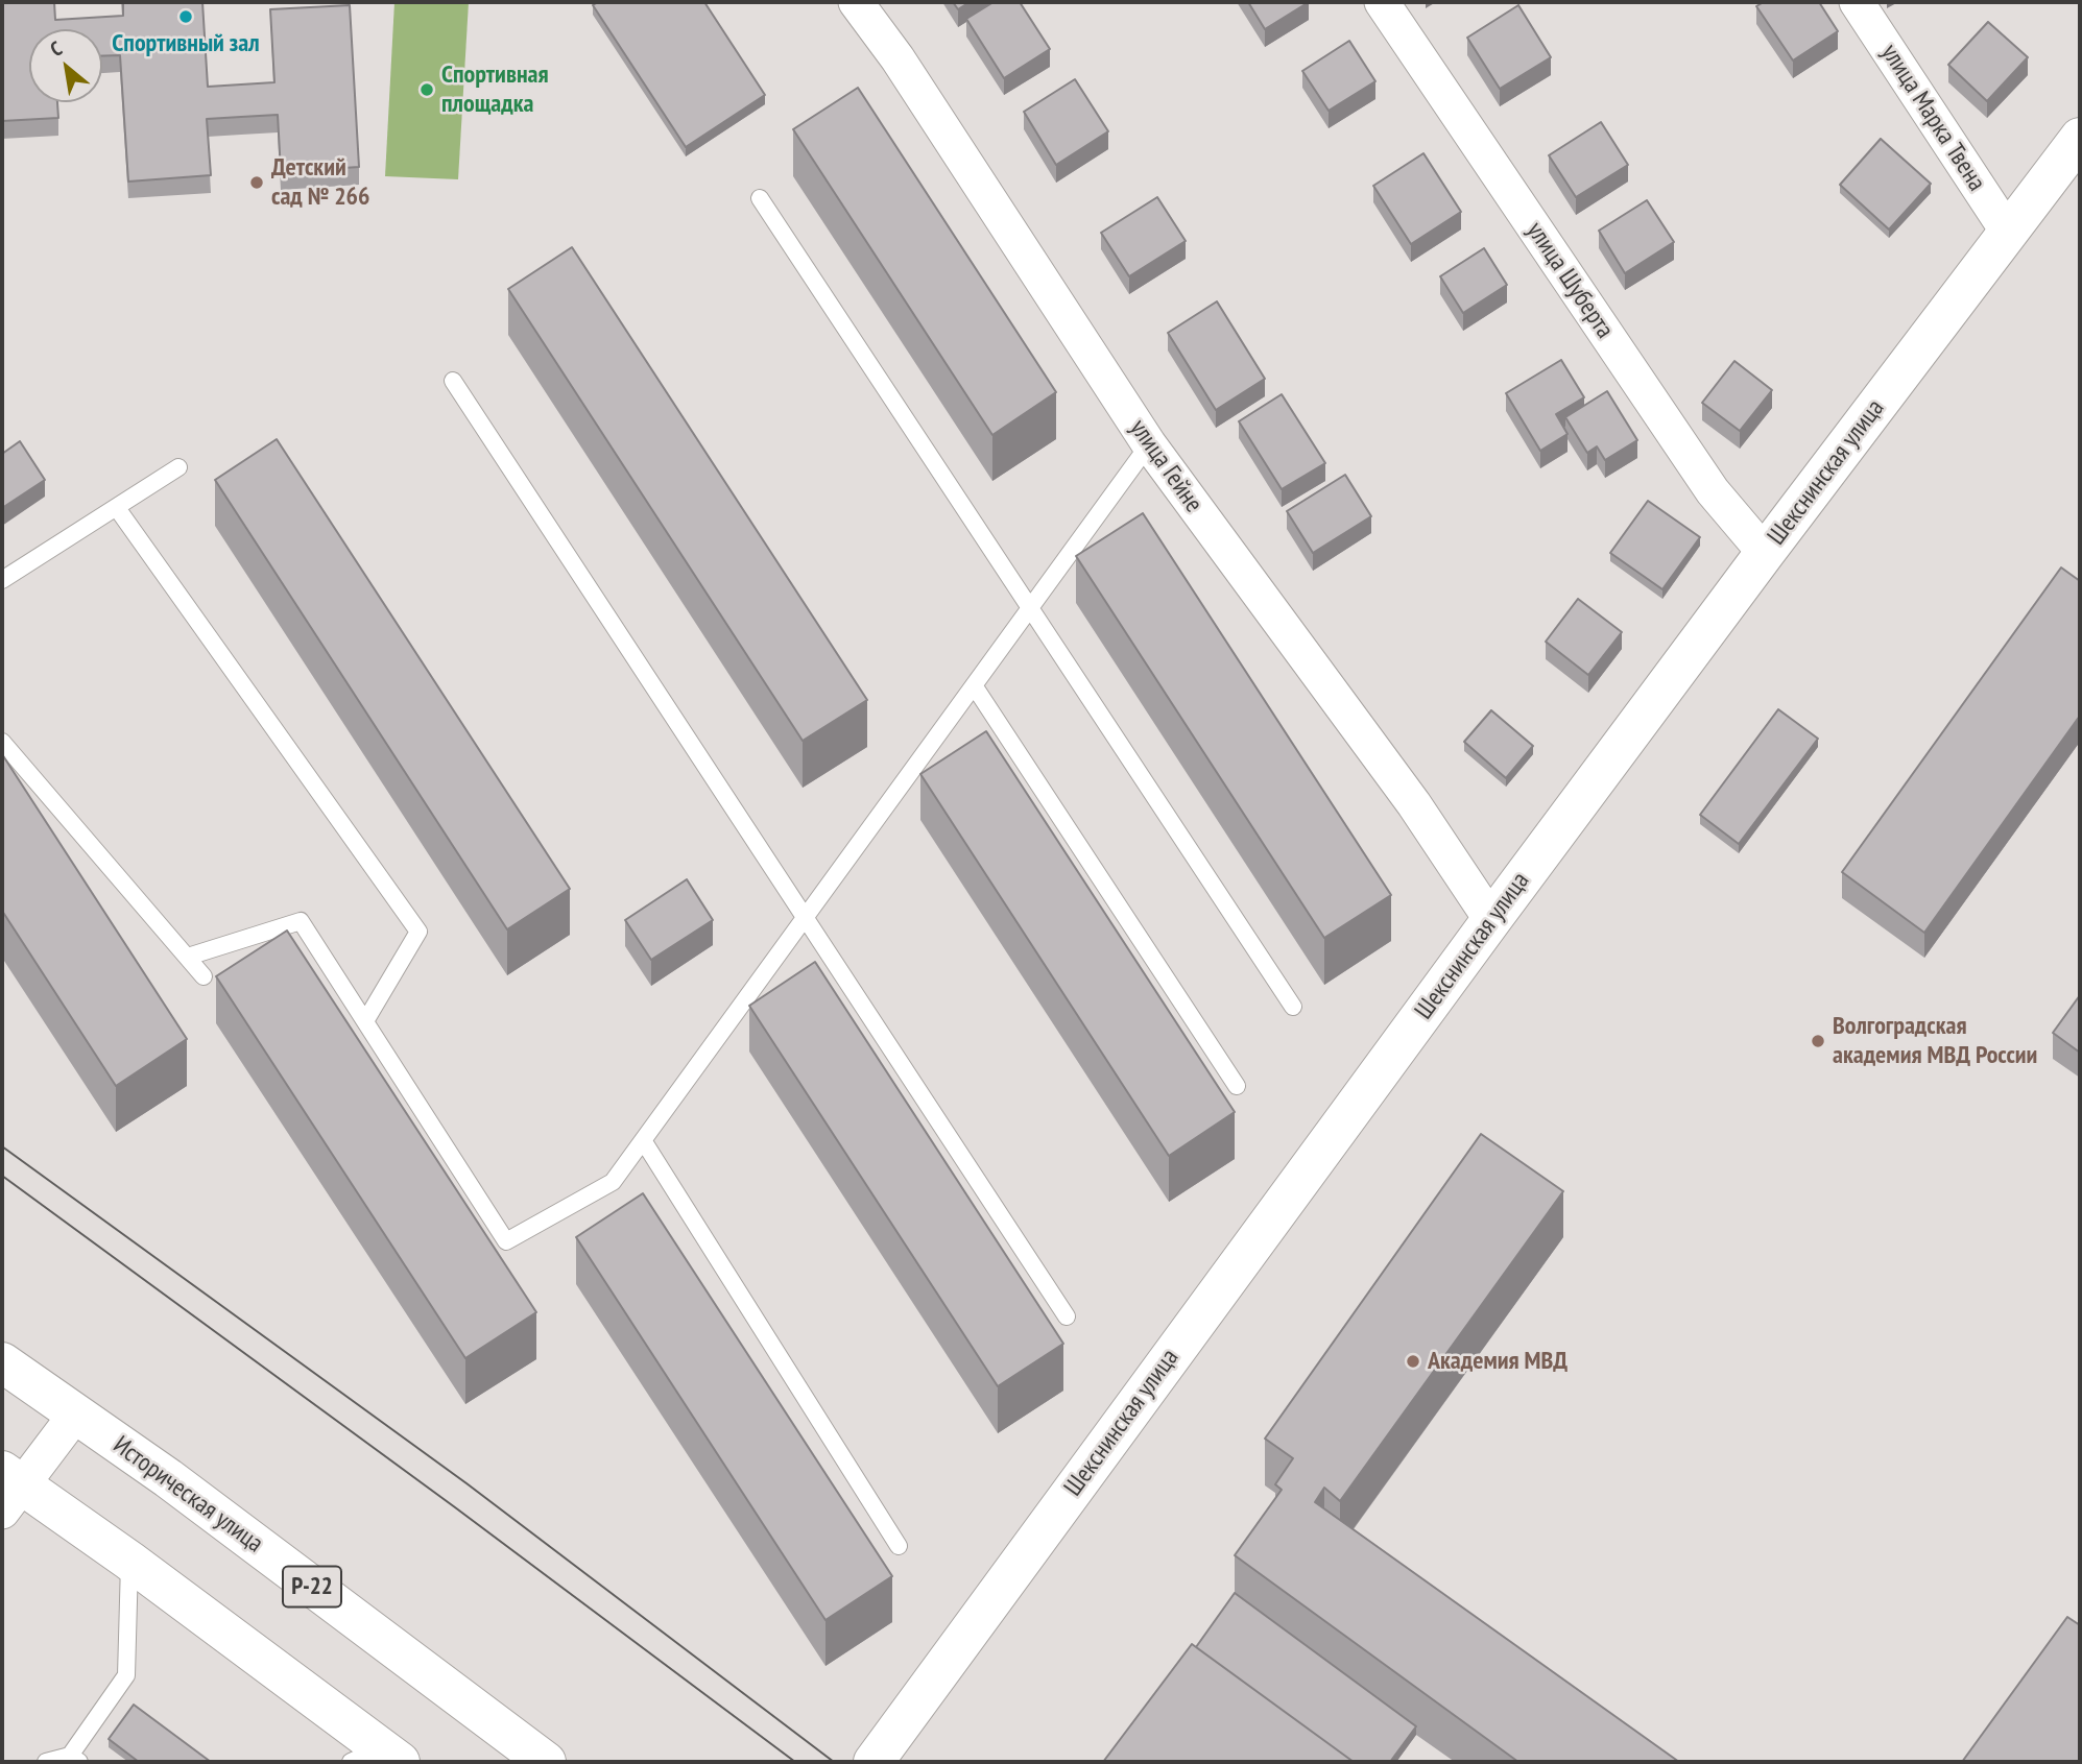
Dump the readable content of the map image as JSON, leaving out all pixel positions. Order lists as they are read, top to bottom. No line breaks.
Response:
{"streets":{"main road":["Шекснинская улица","Историческая улица","Р-22"],"street":["улица Марка Твена","улица Шуберта","улица Гейне"]},"crossings":[["улица Марка Твена","Шекснинская улица"],["улица Шуберта","Шекснинская улица"],["улица Гейне","Шекснинская улица"]],"places":["Спортивный зал","Спортивная площадка","Детский сад № 266","Волгоградская академия МВД России","Академия МВД"],"north":"top left"}
